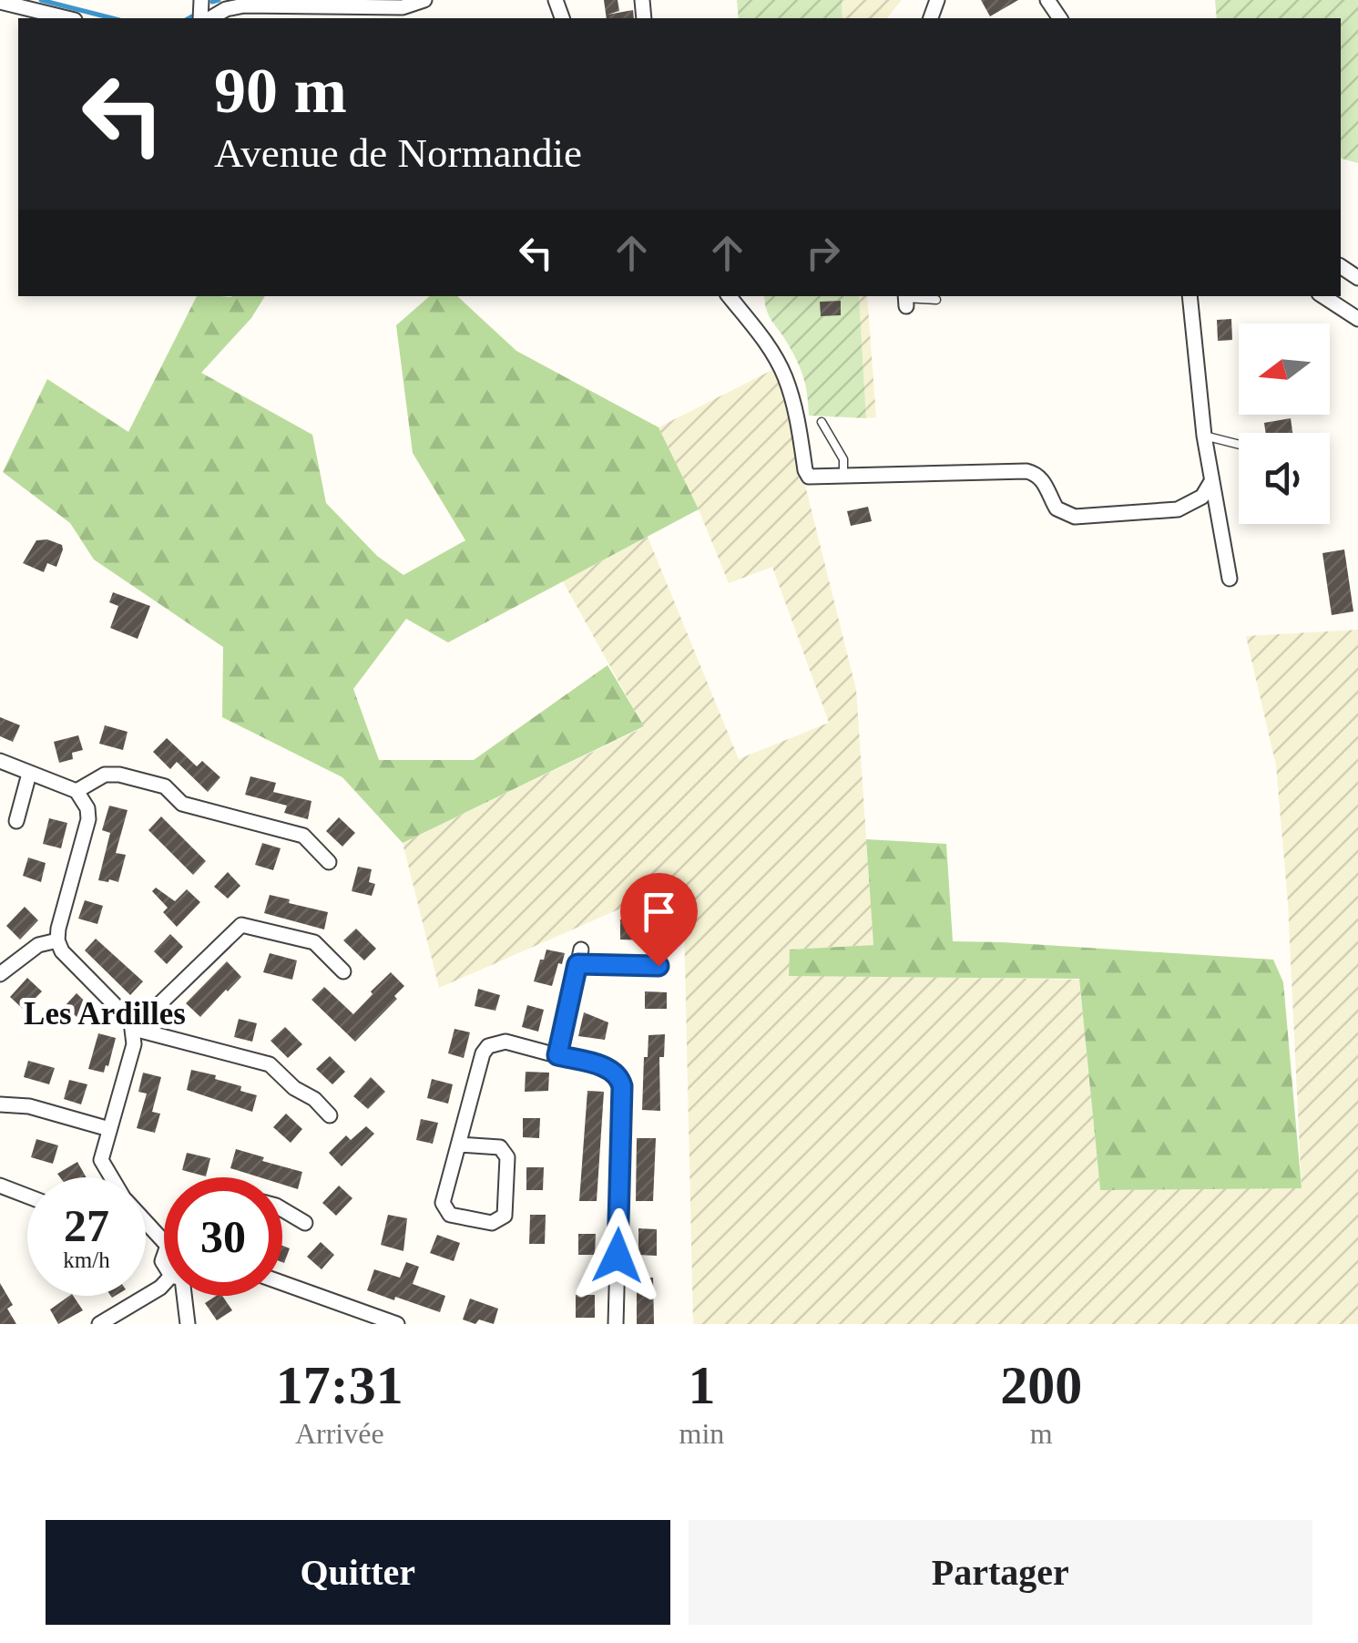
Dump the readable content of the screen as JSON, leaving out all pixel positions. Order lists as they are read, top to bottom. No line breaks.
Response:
{"districts":["Les Ardilles"],"north":"left","page":{"turn":["90 m","Avenue de Normandie"],"speed":"27 km/h","limit":"30","eta":["17:31","Arrivée","1","min","200","m"],"buttons":["Quitter","Partager"]}}
